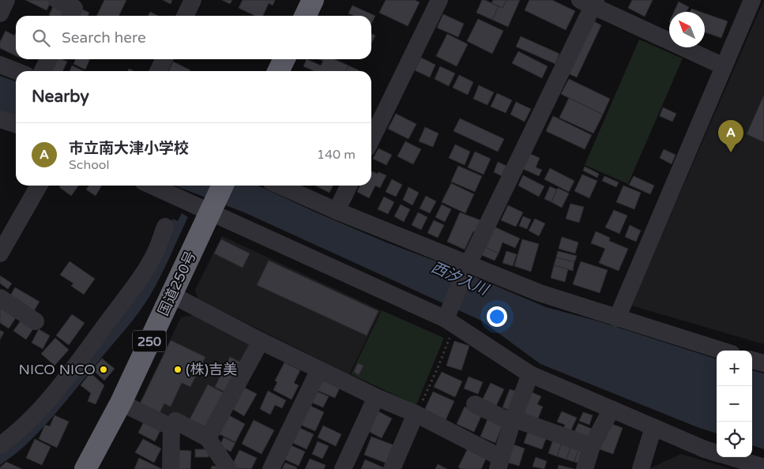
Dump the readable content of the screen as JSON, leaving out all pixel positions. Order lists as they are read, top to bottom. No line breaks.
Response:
{"streets":{"highway":["国道250号","250"]},"water":["西汐入川"],"places":["NICO NICO","(株)吉美"],"north":"top left","page":{"search":"Search here","heading":"Nearby","pins":"A","list":[{"mark":"A","name":"市立南大津小学校","note":"School","value":"140 m"}],"map_buttons":["+","−"]}}
